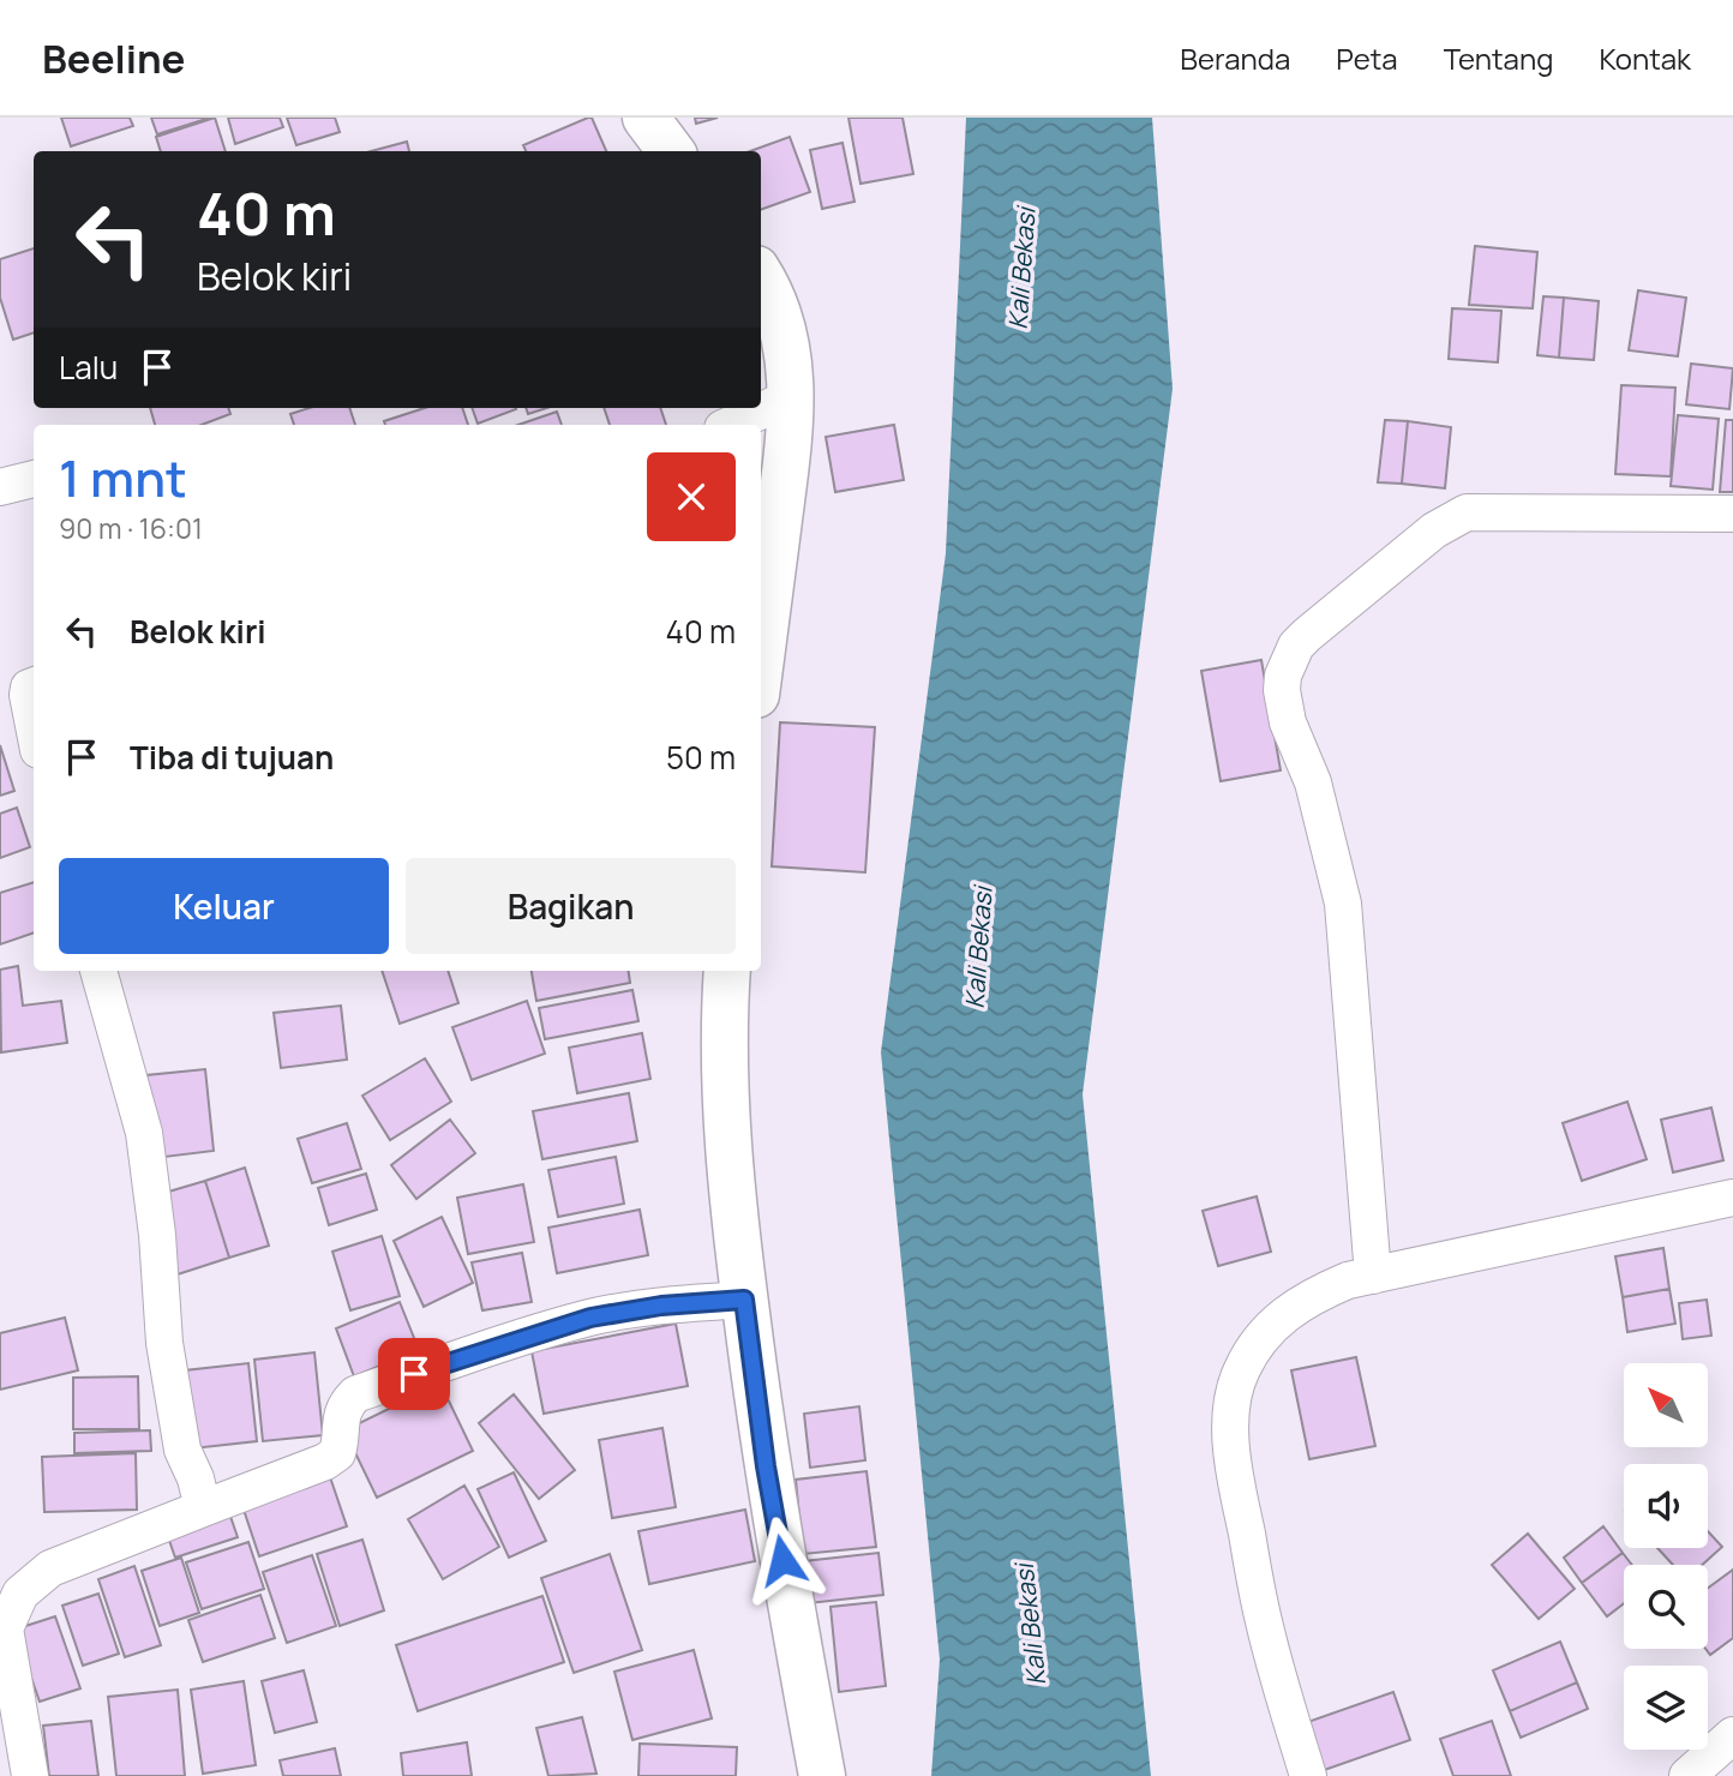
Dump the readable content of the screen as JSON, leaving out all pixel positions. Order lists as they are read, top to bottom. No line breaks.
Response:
{"water":["Kali Bekasi"],"north":"top left","page":{"header":"Beeline","nav":["Beranda","Peta","Tentang","Kontak"],"turn":["40 m","Belok kiri"],"then":"Lalu","heading":["1 mnt","90 m · 16:01"],"list":[{"name":"Belok kiri","value":"40 m"},{"name":"Tiba di tujuan","value":"50 m"}],"buttons":["Keluar","Bagikan"]}}
